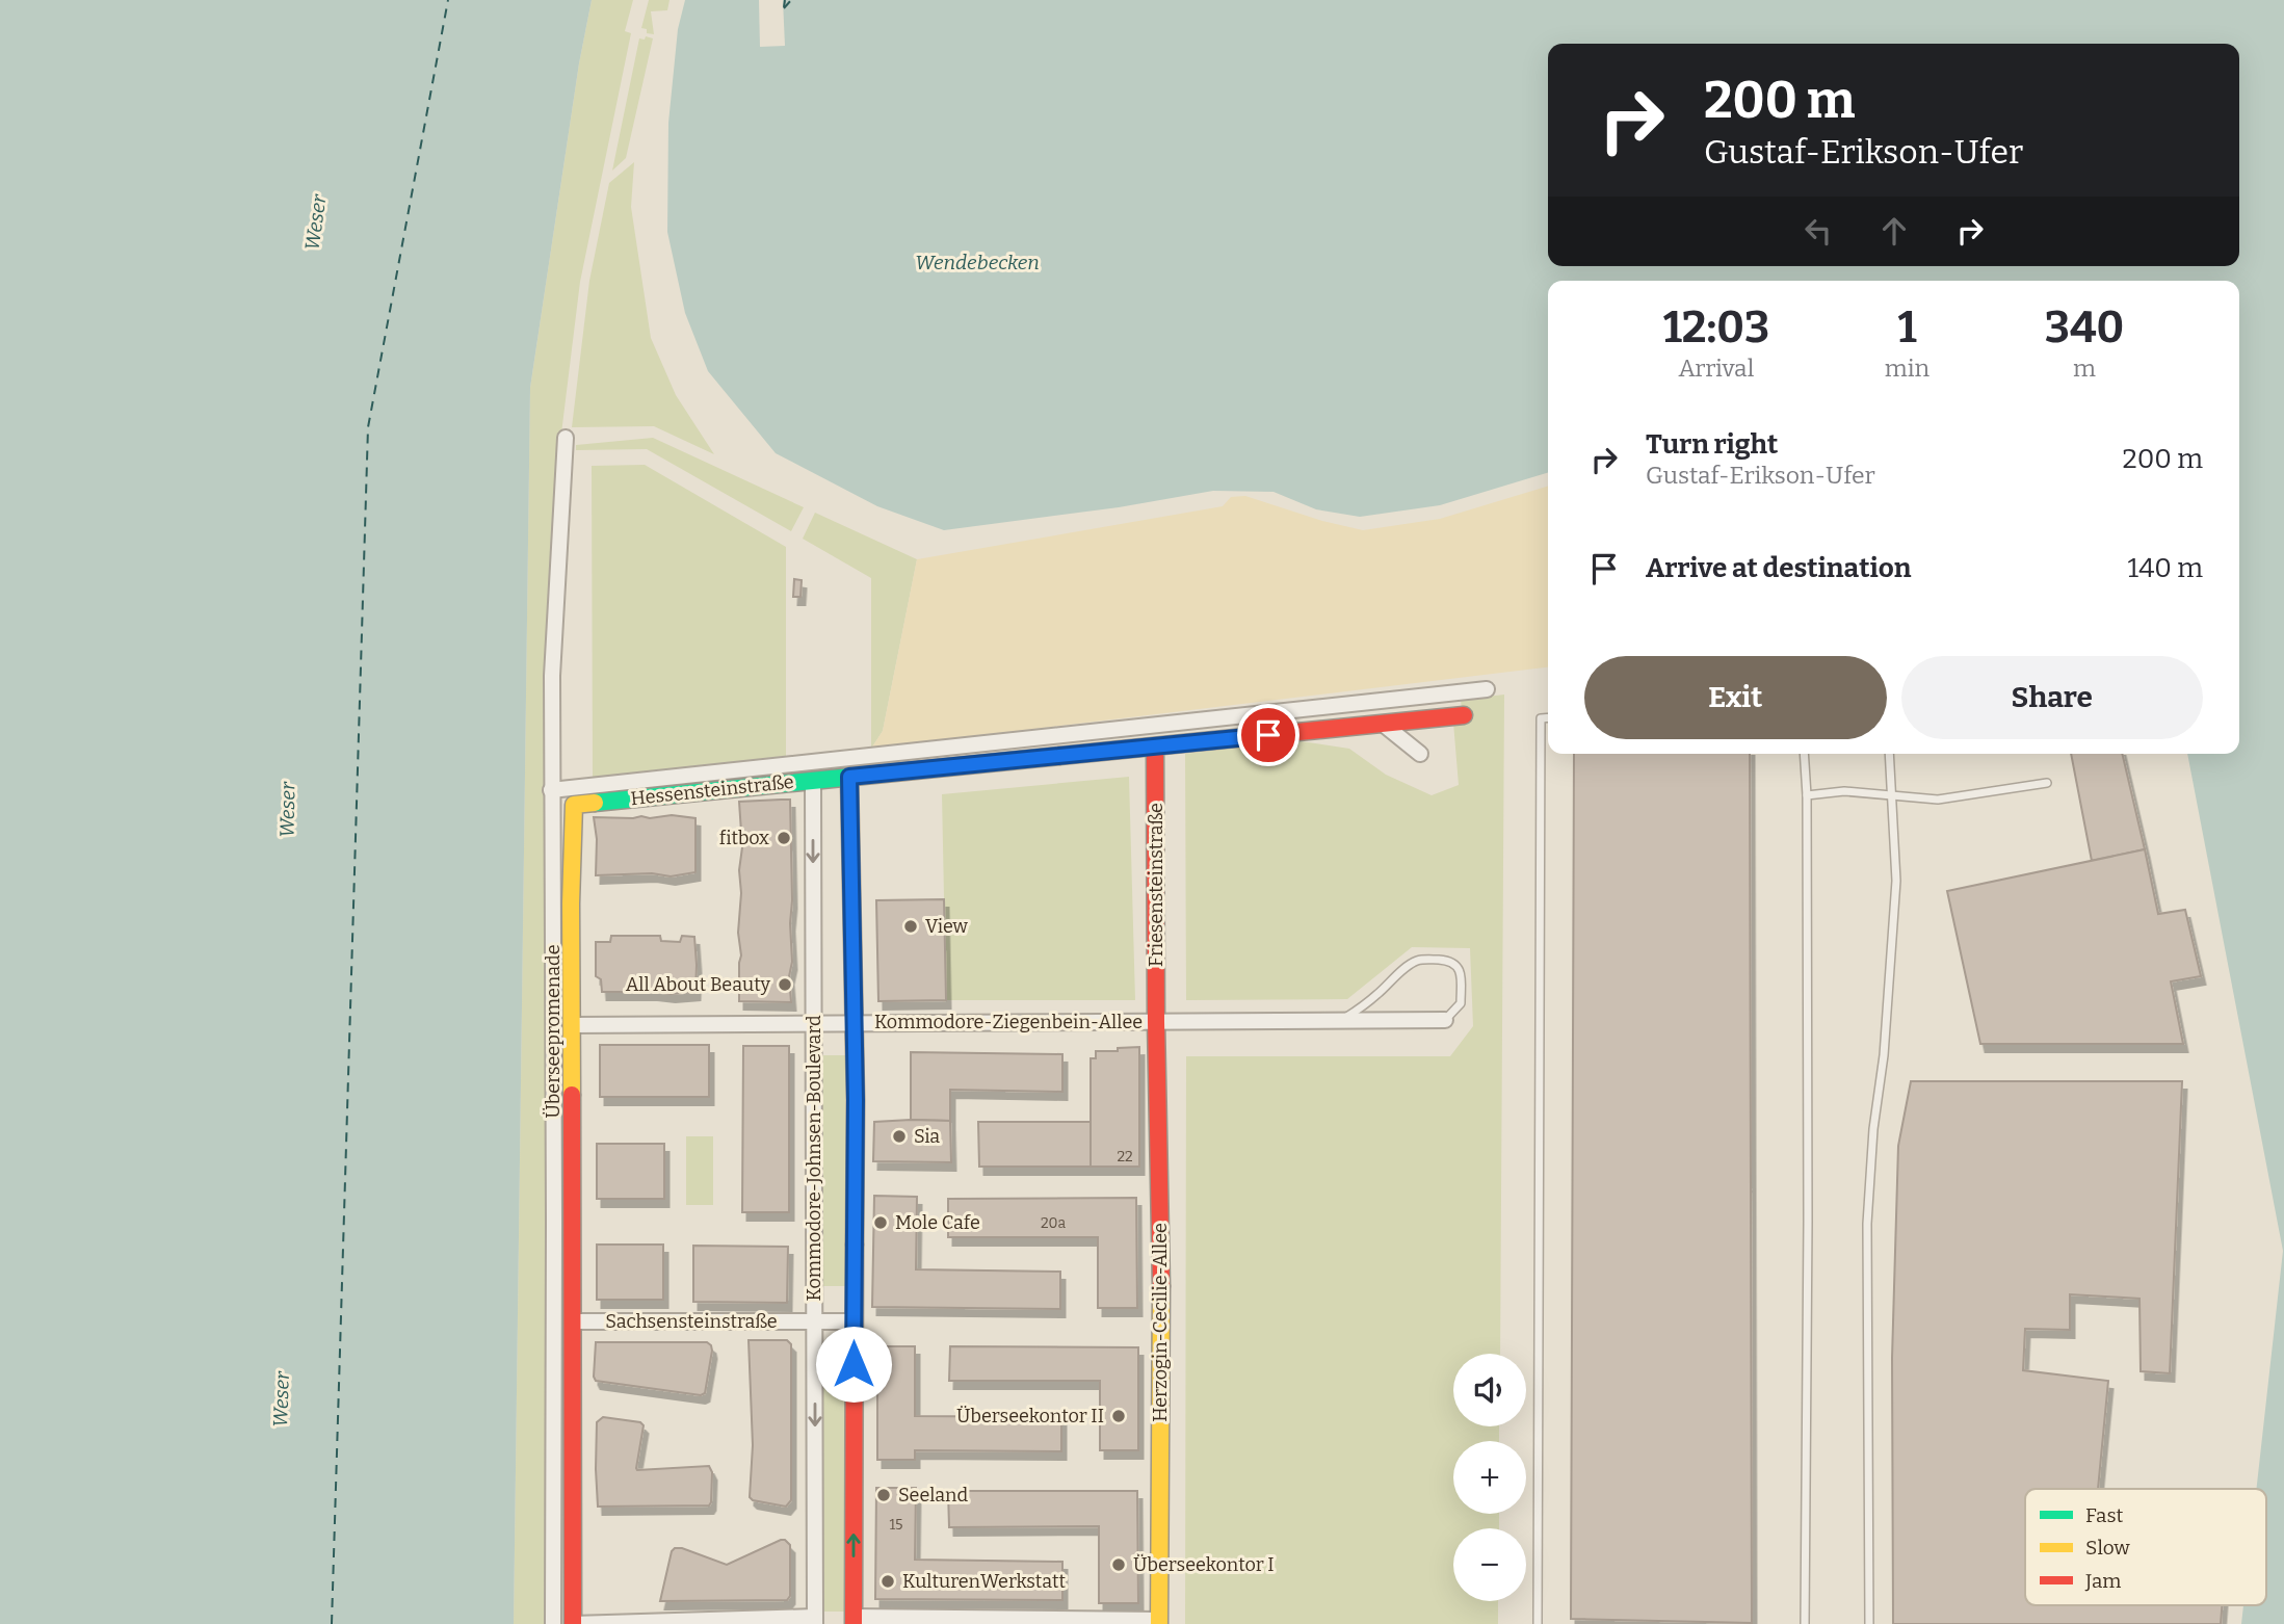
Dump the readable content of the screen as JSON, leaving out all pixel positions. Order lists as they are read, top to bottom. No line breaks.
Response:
{"streets":{"street":["Hessensteinstraße","Friesensteinstraße","Kommodore-Ziegenbein-Allee","Überseepromenade","Kommodore-Johnsen-Boulevard","Sachsensteinstraße","Herzogin-Cecilie-Allee"]},"crossings":[["Hessensteinstraße","Friesensteinstraße"],["Hessensteinstraße","Überseepromenade"],["Hessensteinstraße","Kommodore-Johnsen-Boulevard"],["Friesensteinstraße","Kommodore-Ziegenbein-Allee"],["Friesensteinstraße","Herzogin-Cecilie-Allee"],["Kommodore-Ziegenbein-Allee","Überseepromenade"],["Kommodore-Ziegenbein-Allee","Kommodore-Johnsen-Boulevard"],["Kommodore-Ziegenbein-Allee","Herzogin-Cecilie-Allee"],["Überseepromenade","Sachsensteinstraße"],["Kommodore-Johnsen-Boulevard","Sachsensteinstraße"]],"water":["Weser","Wendebecken"],"places":["fitbox","View","All About Beauty","Sia","Mole Cafe","Überseekontor II","Seeland","Überseekontor I","KulturenWerkstatt"],"house_numbers":["22","20a","15"],"legend":["Fast","Slow","Jam"],"page":{"turn":["200 m","Gustaf-Erikson-Ufer"],"eta":["12:03","Arrival","1","min","340","m"],"list":[{"name":"Turn right","note":"Gustaf-Erikson-Ufer","value":"200 m"},{"name":"Arrive at destination","value":"140 m"}],"buttons":["Exit","Share"],"map_buttons":["+","−"]}}
